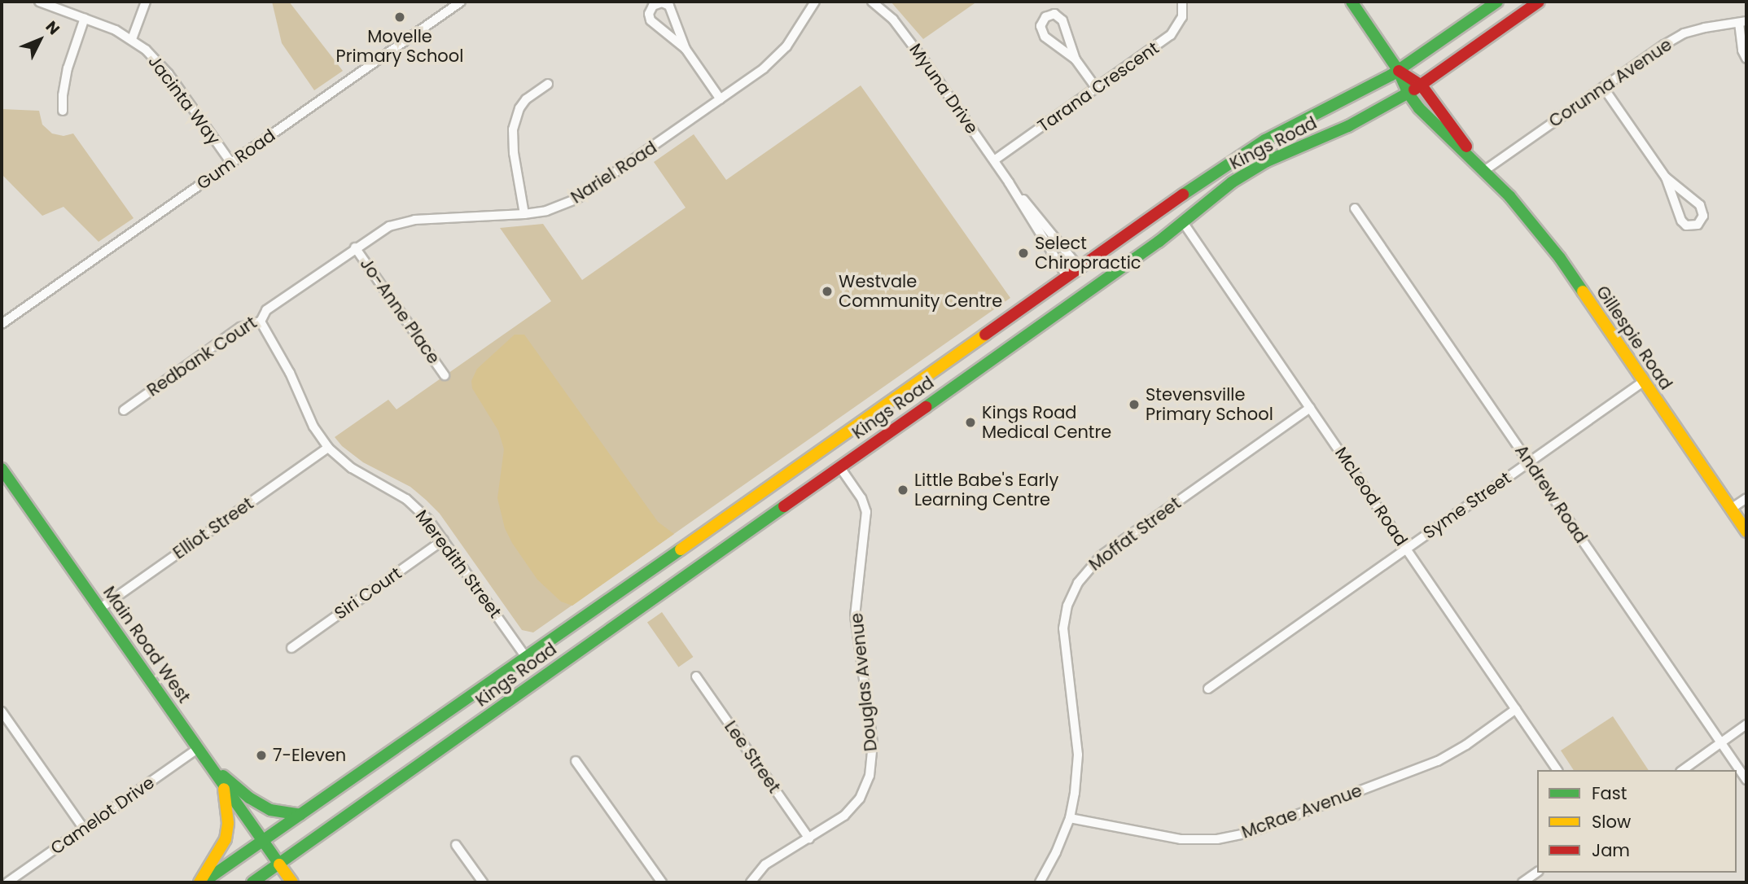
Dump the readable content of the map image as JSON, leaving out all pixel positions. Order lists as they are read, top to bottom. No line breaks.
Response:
{"streets":{"main road":["Kings Road","Gillespie Road","Main Road West"],"street":["Corunna Avenue","Tarana Crescent","Myuna Drive","Jacinta Way","Gum Road","Nariel Road","Jo-Anne Place","Redbank Court","Andrew Road","McLeod Road","Syme Street","Elliot Street","Moffat Street","Meredith Street","Siri Court","Douglas Avenue","Lee Street","McRae Avenue","Camelot Drive"]},"crossings":[["Corunna Avenue","Gillespie Road"],["Tarana Crescent","Myuna Drive"],["Myuna Drive","Kings Road"],["Jacinta Way","Gum Road"],["Kings Road","Gillespie Road"],["Kings Road","McLeod Road"],["Kings Road","Meredith Street"],["Kings Road","Main Road West"],["Kings Road","Douglas Avenue"],["Nariel Road","Jo-Anne Place"],["Nariel Road","Redbank Court"],["Gillespie Road","Syme Street"],["Redbank Court","Meredith Street"],["Andrew Road","Syme Street"],["McLeod Road","Syme Street"],["McLeod Road","Moffat Street"],["McLeod Road","McRae Avenue"],["Elliot Street","Meredith Street"],["Elliot Street","Main Road West"],["Moffat Street","McRae Avenue"],["Meredith Street","Siri Court"],["Main Road West","Camelot Drive"],["Douglas Avenue","Lee Street"]],"places":["Movelle Primary School","Select Chiropractic","Westvale Community Centre","Stevensville Primary School","Kings Road Medical Centre","Little Babe's Early Learning Centre","7-Eleven"],"legend":["Fast","Slow","Jam"],"north":"top right"}
